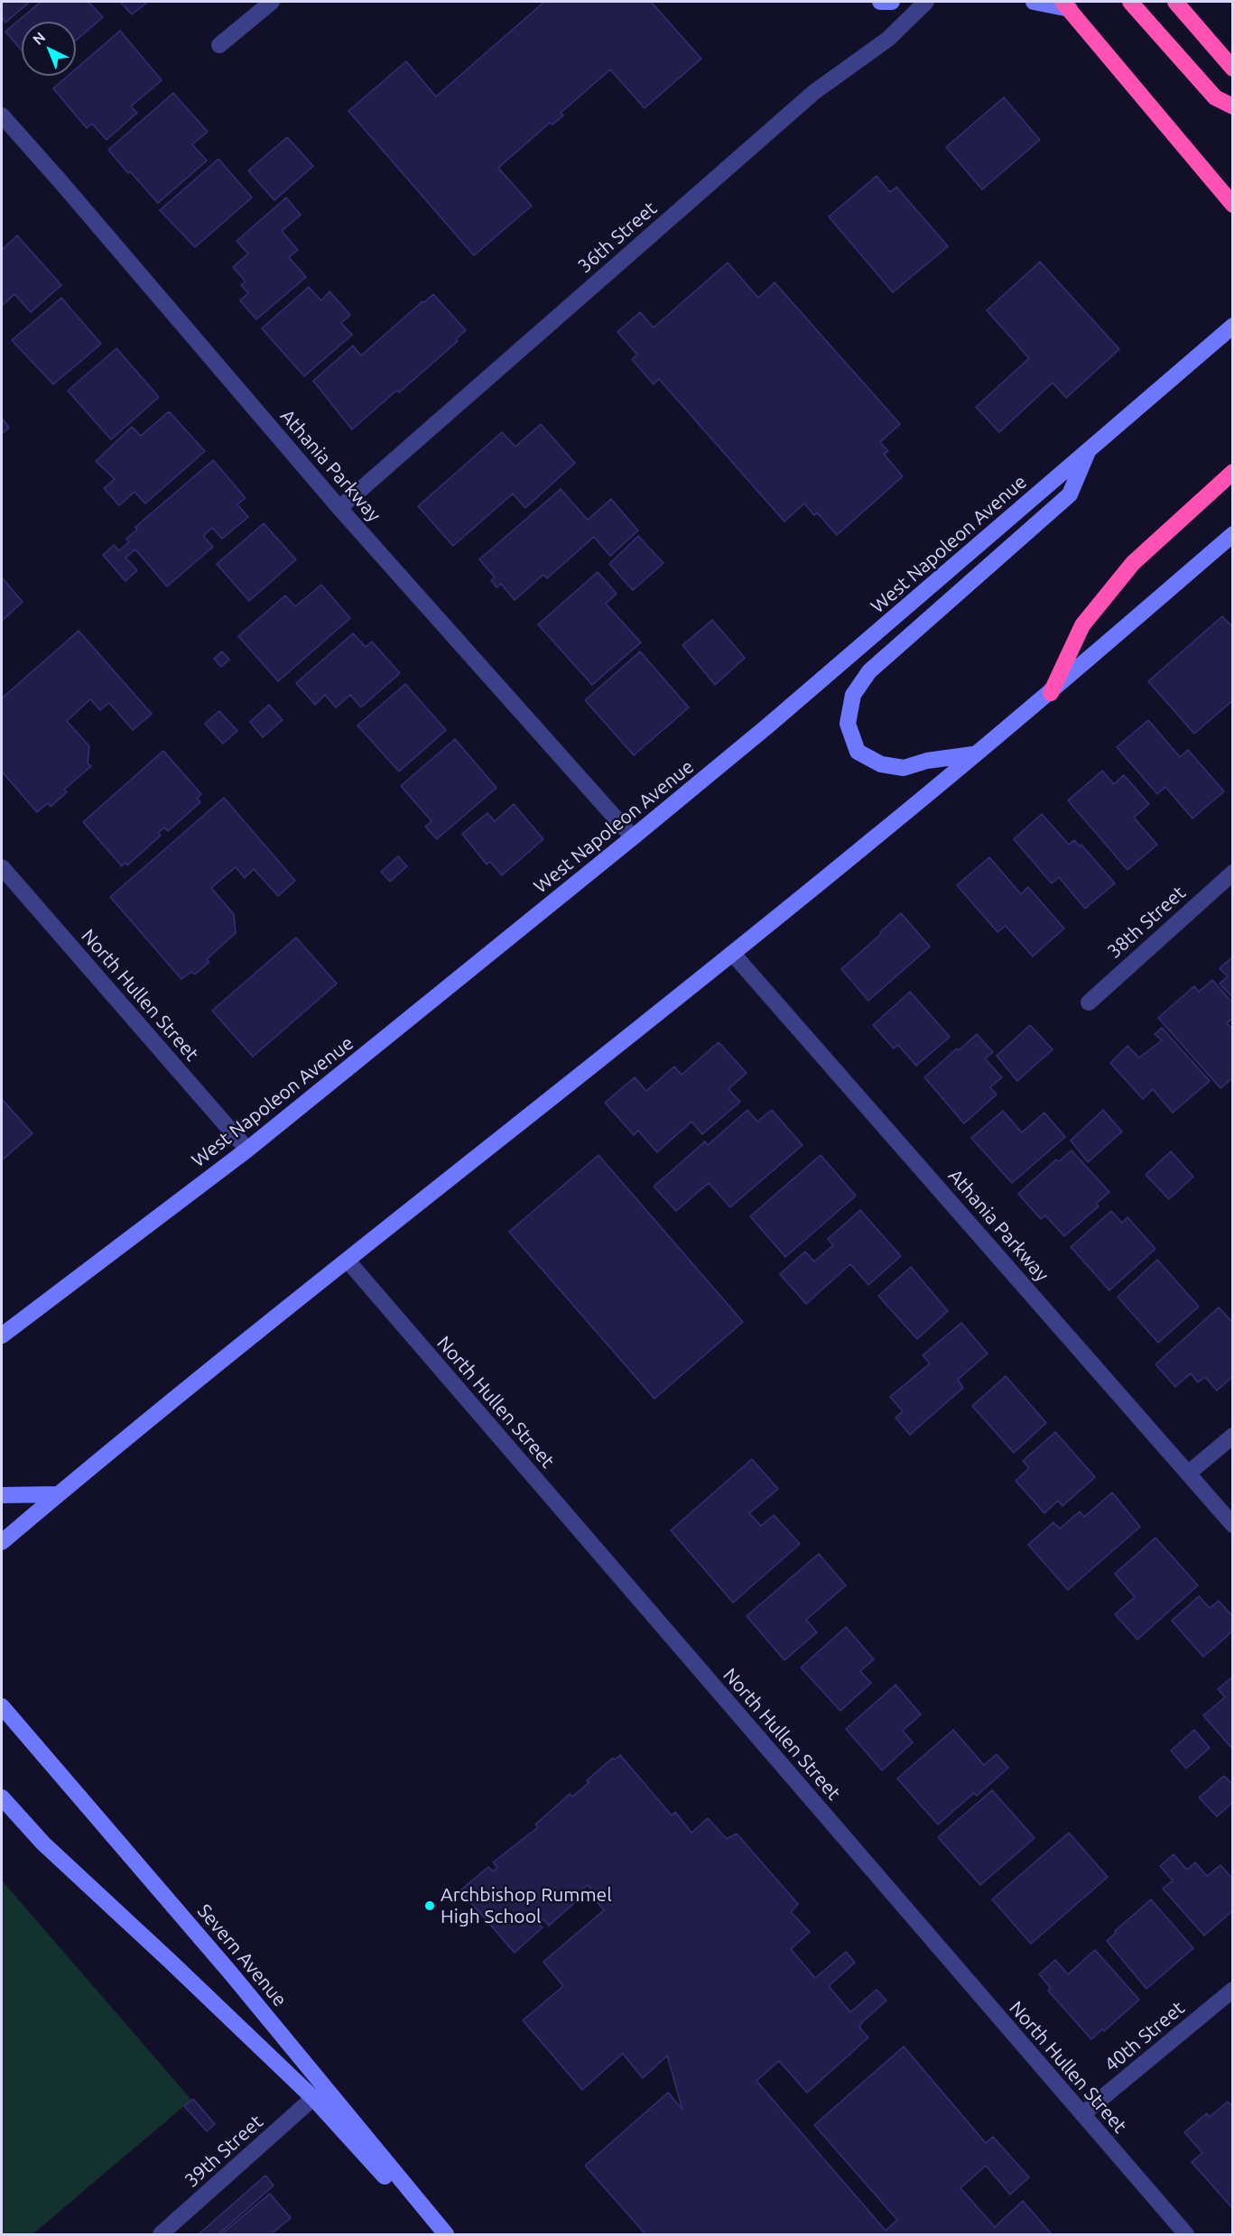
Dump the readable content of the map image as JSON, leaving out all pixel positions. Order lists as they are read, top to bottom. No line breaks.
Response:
{"streets":{"main road":["West Napoleon Avenue","Severn Avenue"],"street":["36th Street","Athania Parkway","38th Street","North Hullen Street","40th Street","39th Street"]},"crossings":[["36th Street","Athania Parkway"],["Athania Parkway","West Napoleon Avenue"],["West Napoleon Avenue","North Hullen Street"],["North Hullen Street","40th Street"]],"places":["Archbishop Rummel High School"],"north":"top left"}
